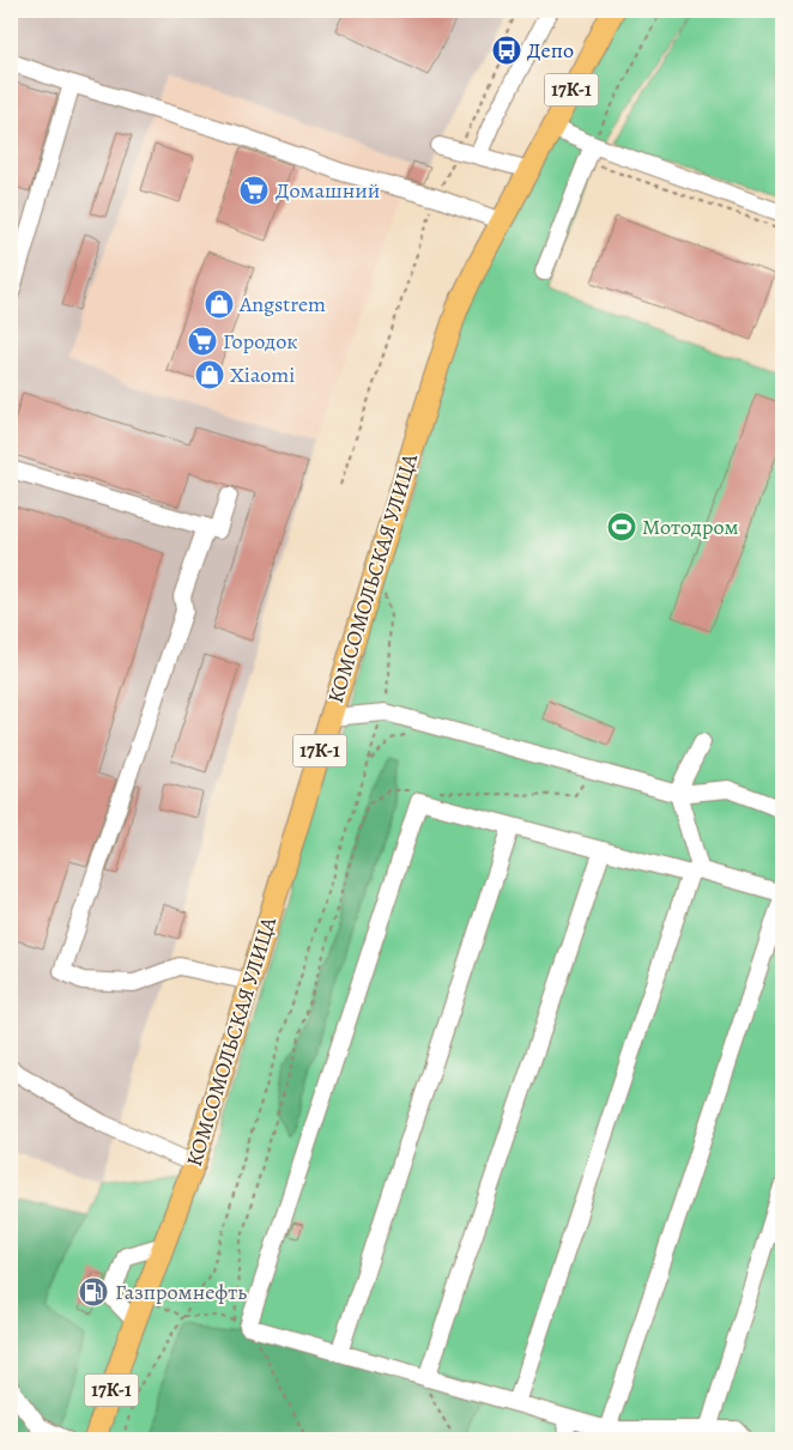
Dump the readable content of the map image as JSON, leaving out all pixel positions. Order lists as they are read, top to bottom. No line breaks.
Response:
{"streets":{"main road":["17К-1","КОМСОМОЛЬСКАЯ УЛИЦА"]},"places":{"bus stop":["Депо"],"supermarket":["Домашний","Городок"],"shop":["Angstrem","Xiaomi"],"sports":["Мотодром"],"fuel station":["Газпромнефть"]}}
